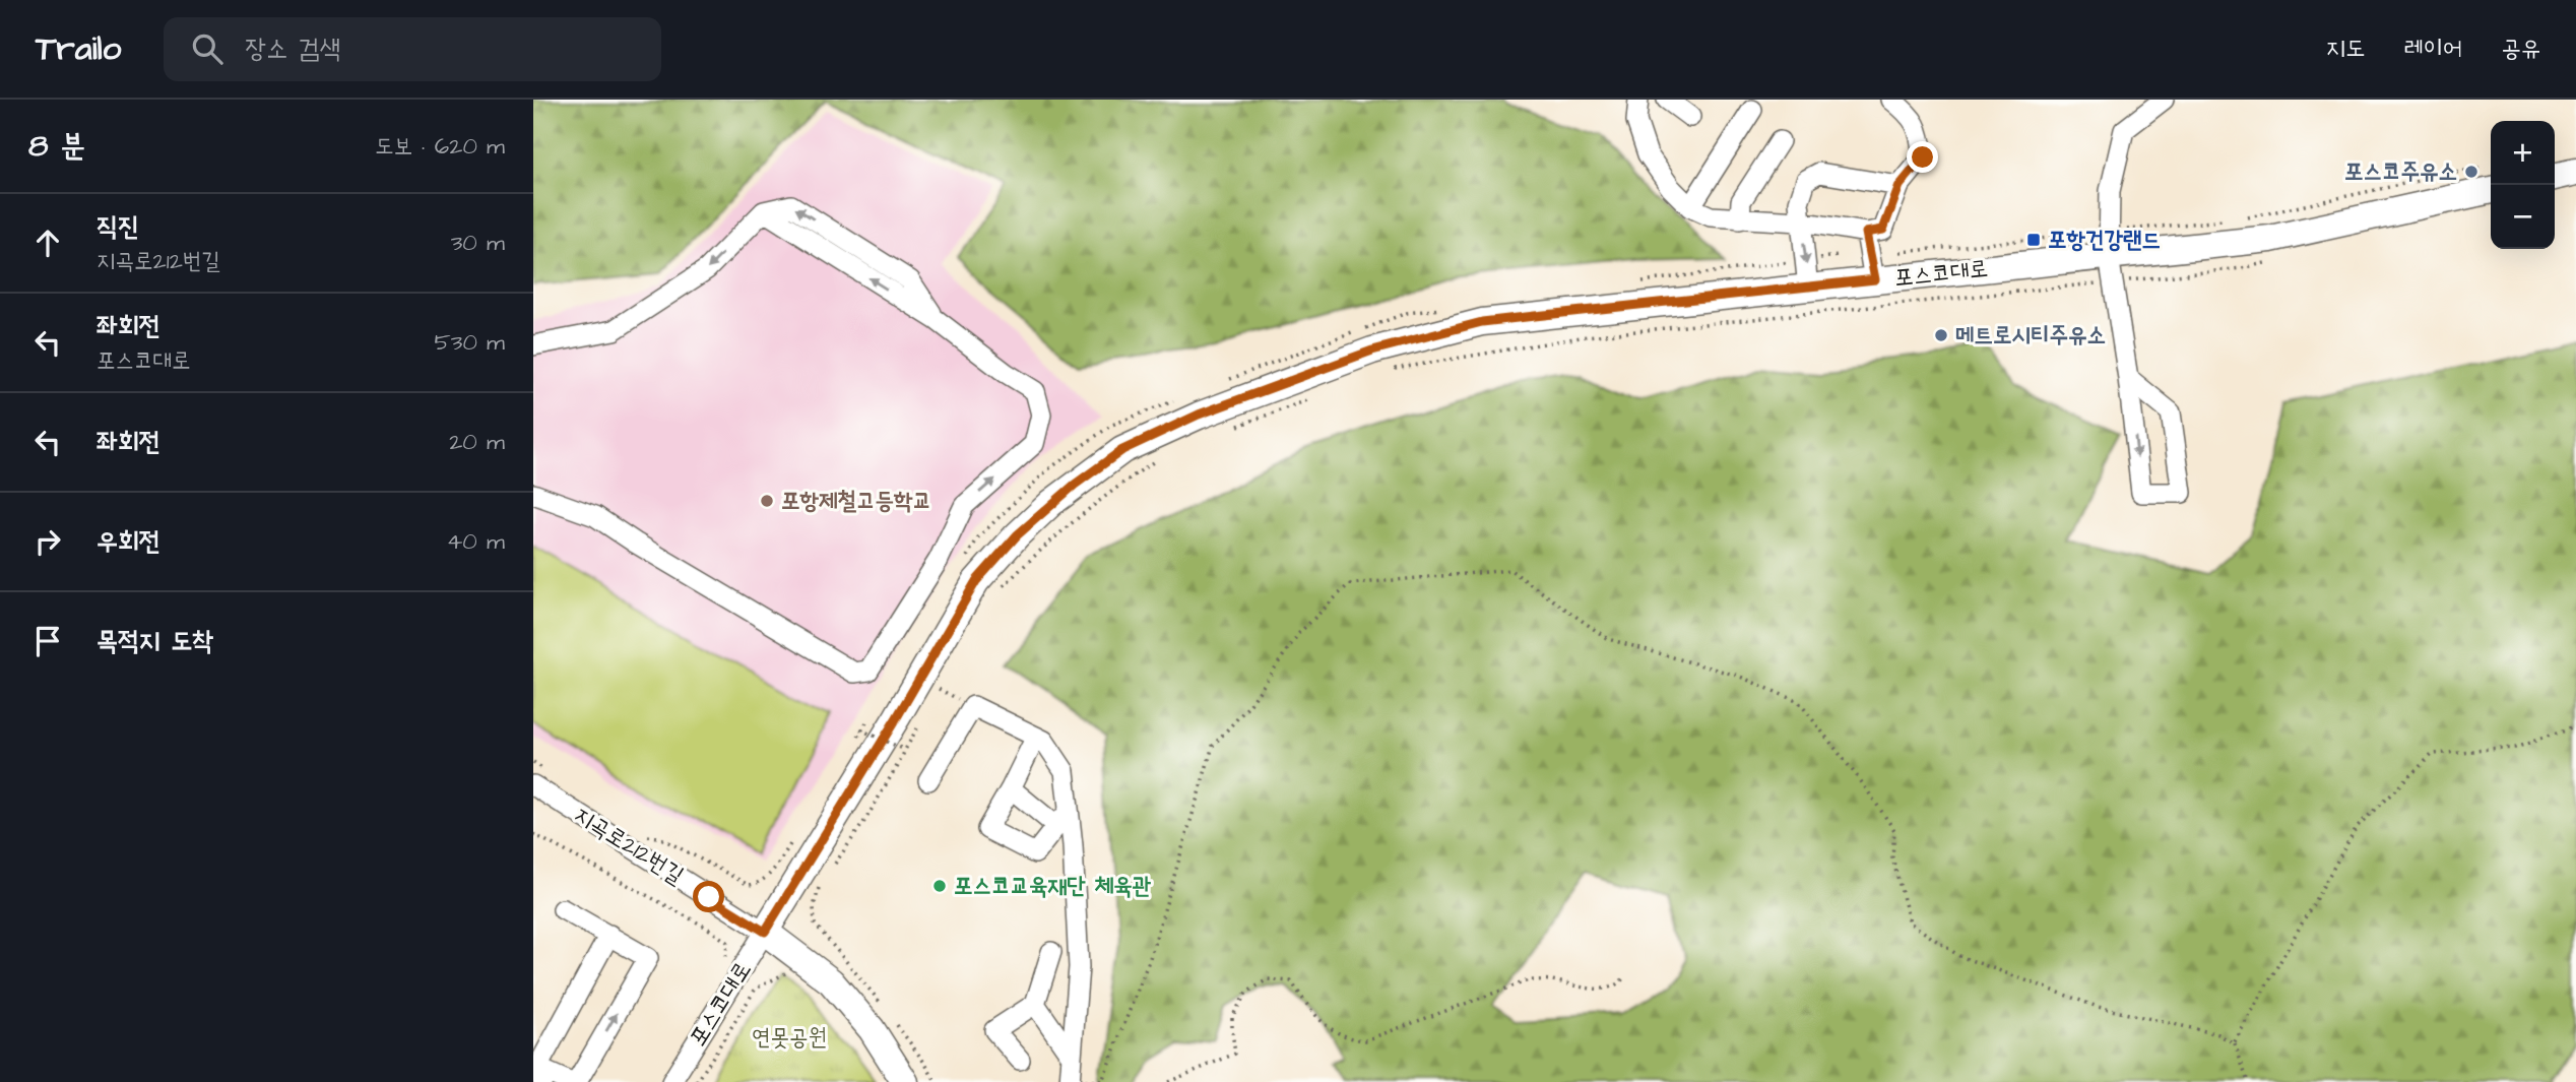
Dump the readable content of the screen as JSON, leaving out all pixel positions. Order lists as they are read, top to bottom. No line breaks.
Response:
{"streets":{"main road":["포스코대로","지곡로212번길"]},"crossings":[["포스코대로","지곡로212번길"]],"parks":["연못공원"],"places":{"other":["포스코주유소","메트로시티주유소","포항제철고등학교","포스코교육재단 체육관"],"transit":["포항건강랜드"]},"page":{"header":"Trailo","search":"장소 검색","nav":["지도","레이어","공유"],"heading":["8 분","도보 · 620 m"],"map_buttons":["+","−"],"list":[["직진","지곡로212번길","30 m"],["좌회전","포스코대로","530 m"],["좌회전","20 m"],["우회전","40 m"],"목적지 도착"]}}
